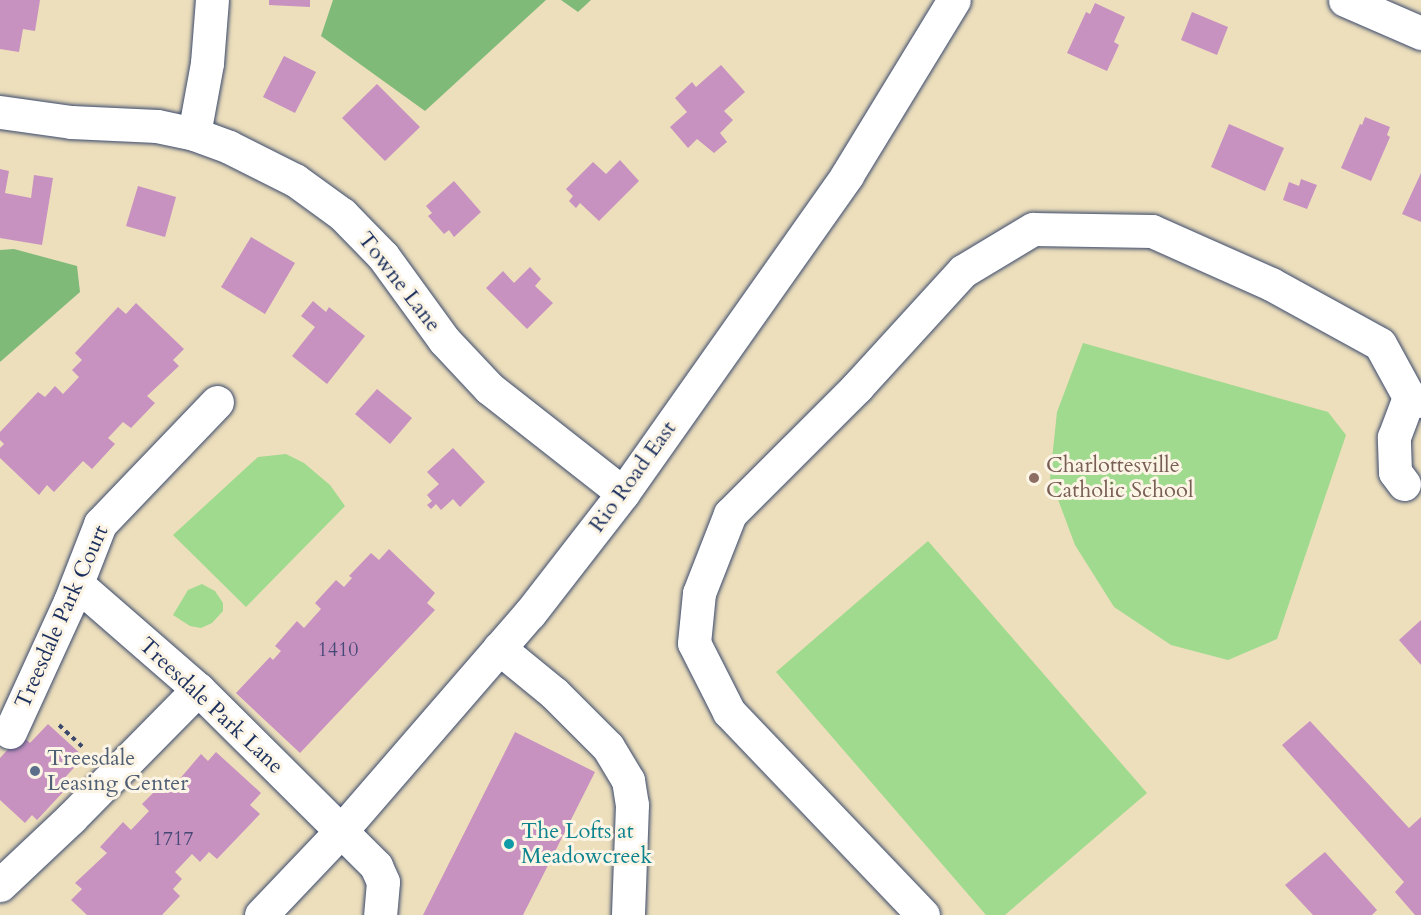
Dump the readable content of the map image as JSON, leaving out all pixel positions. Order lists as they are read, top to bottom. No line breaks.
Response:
{"streets":{"street":["Towne Lane","Rio Road East","Treesdale Park Court","Treesdale Park Lane"]},"crossings":[["Towne Lane","Rio Road East"],["Rio Road East","Treesdale Park Lane"],["Treesdale Park Court","Treesdale Park Lane"]],"places":["Charlottesville Catholic School","Treesdale Leasing Center","The Lofts at Meadowcreek"],"house_numbers":["1410","1717"]}
